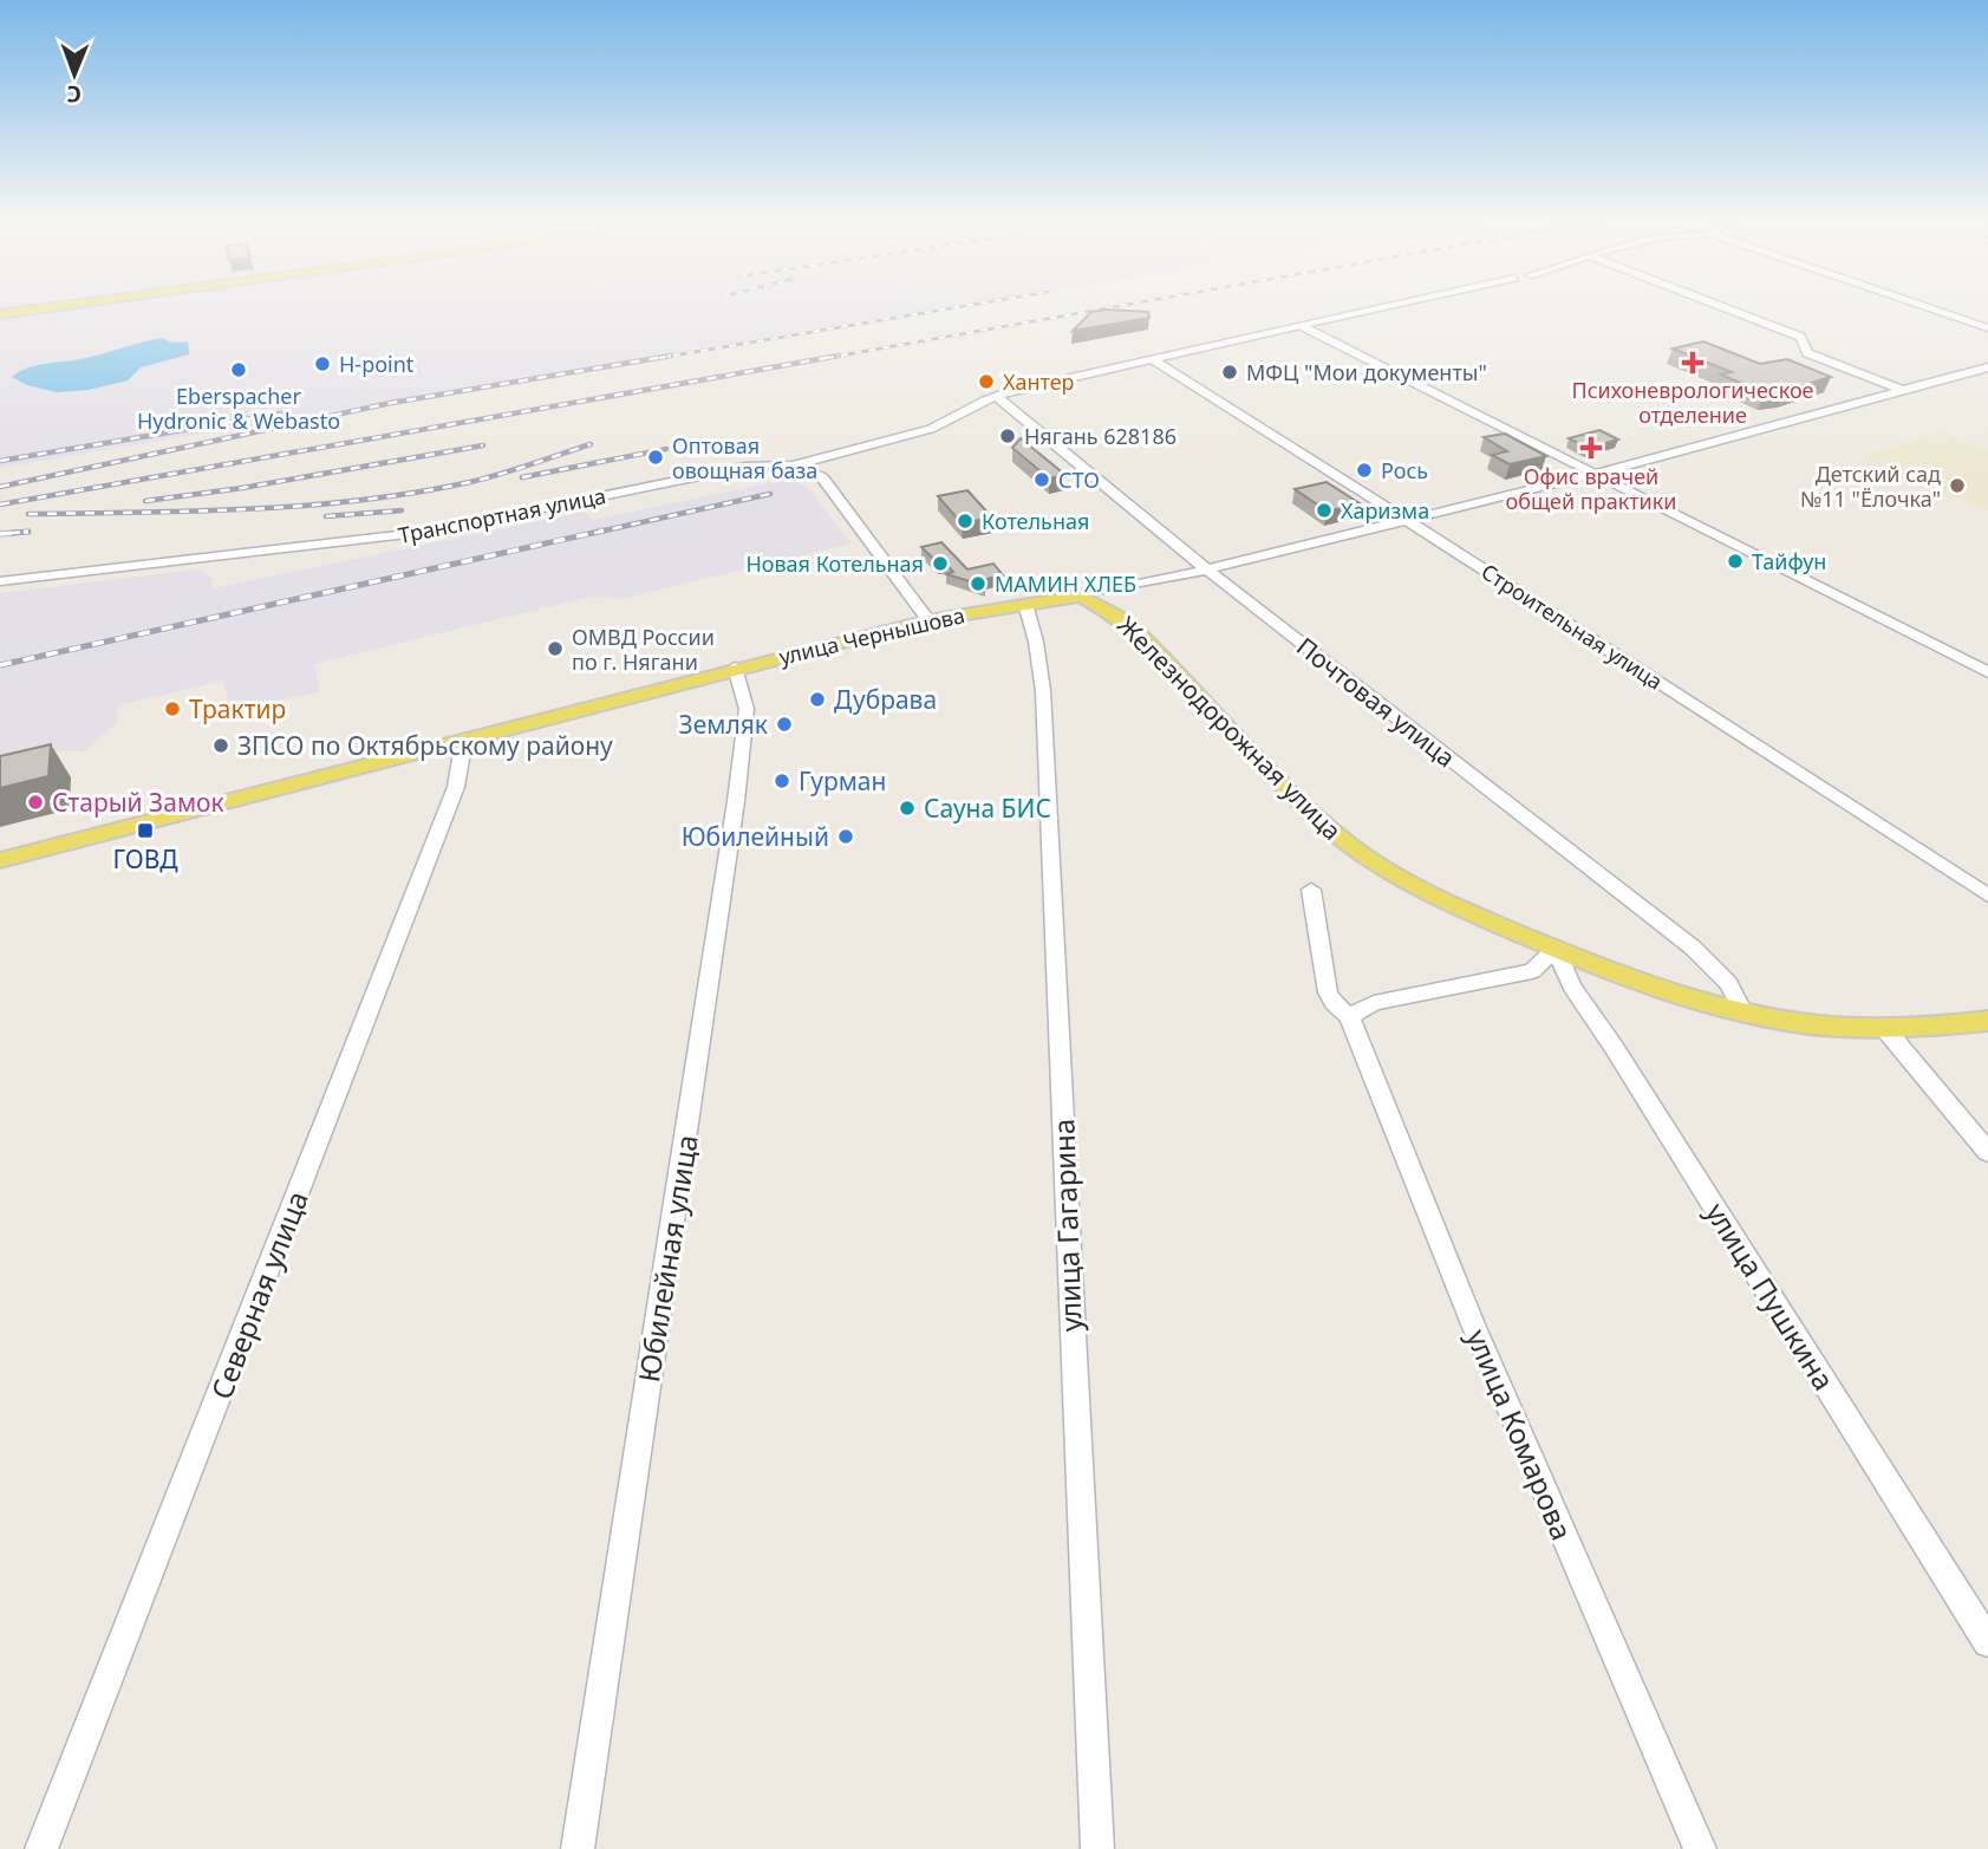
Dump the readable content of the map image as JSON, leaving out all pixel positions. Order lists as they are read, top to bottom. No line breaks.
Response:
{"streets":{"main road":["улица Чернышова","Железнодорожная улица"],"street":["Транспортная улица","Строительная улица","Почтовая улица","улица Гагарина","Юбилейная улица","Северная улица","улица Пушкина","улица Комарова"]},"crossings":[["Транспортная улица","Строительная улица"],["Транспортная улица","Почтовая улица"],["Строительная улица","улица Чернышова"],["улица Чернышова","Почтовая улица"],["улица Чернышова","Железнодорожная улица"],["улица Чернышова","улица Гагарина"],["улица Чернышова","Юбилейная улица"],["улица Чернышова","Северная улица"],["Почтовая улица","Железнодорожная улица"],["Железнодорожная улица","улица Пушкина"]],"places":{"health":["Психоневрологическое отделение","Офис врачей общей практики"],"other":["H-point","Eberspacher Hydronic & Webasto","МФЦ \"Мои документы\"","Хантер","Нягань 628186","Оптовая овощная база","Рось","СТО","Детский сад №11 \"Ёлочка\"","Харизма","Котельная","Тайфун","Новая Котельная","МАМИН ХЛЕБ","ОМВД России по г. Нягани","Дубрава","Трактир","Земляк","ЗПСО по Октябрьскому району","Гурман","Старый Замок","Сауна БИС","Юбилейный"],"transit":["ГОВД"]},"north":"bottom"}
